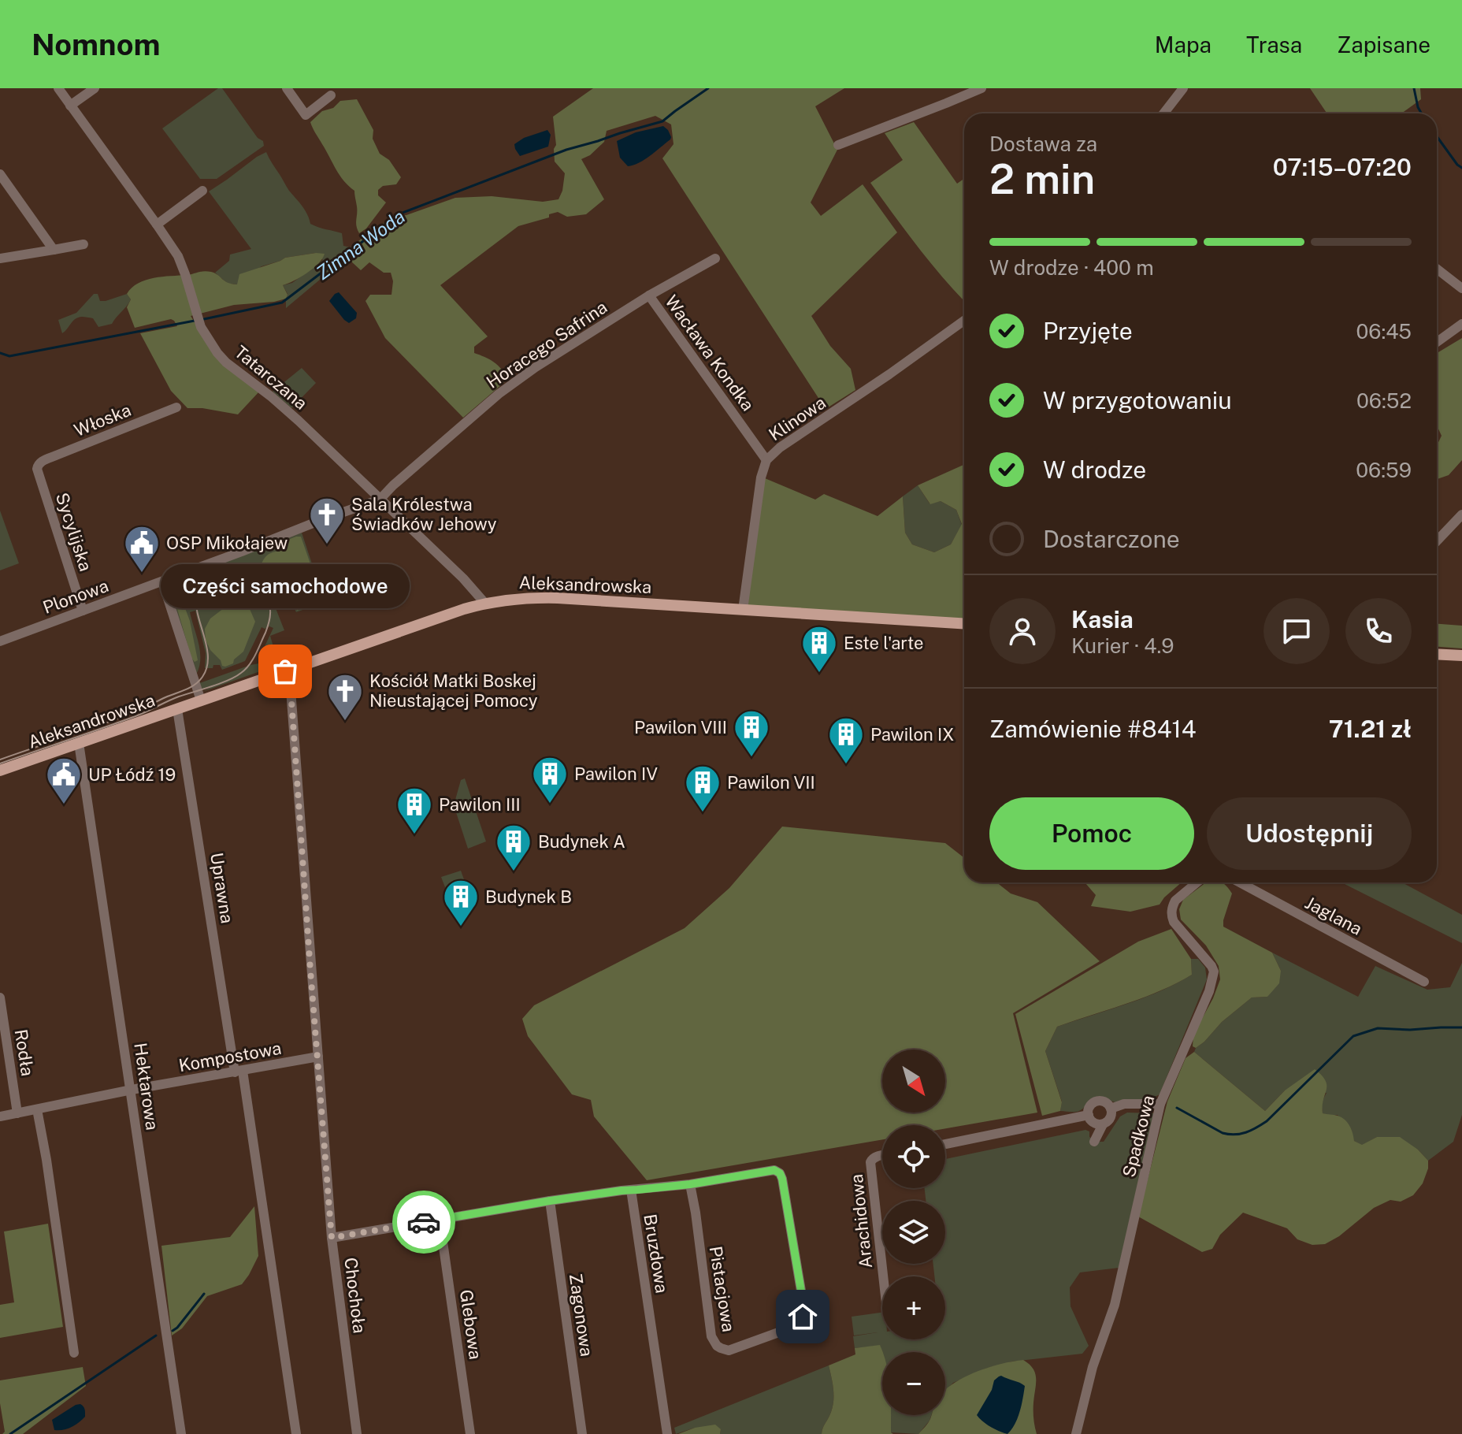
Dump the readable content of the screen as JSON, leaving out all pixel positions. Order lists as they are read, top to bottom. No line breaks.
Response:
{"streets":{"main road":["Aleksandrowska"],"street":["Horacego Safrina","Wacława Kondka","Tatarczana","Klinowa","Włoska","Sycylijska","Plonowa","Uprawna","Jaglana","Rodła","Kompostowa","Hektarowa","Spadkowa","Arachidowa","Bruzdowa","Pistacjowa","Chochoła","Zagonowa","Glebowa"]},"crossings":[["Horacego Safrina","Wacława Kondka"],["Horacego Safrina","Tatarczana"],["Horacego Safrina","Plonowa"],["Wacława Kondka","Klinowa"],["Tatarczana","Aleksandrowska"],["Tatarczana","Plonowa"],["Klinowa","Aleksandrowska"],["Włoska","Sycylijska"],["Sycylijska","Plonowa"],["Aleksandrowska","Uprawna"],["Aleksandrowska","Hektarowa"],["Aleksandrowska","Chochoła"],["Uprawna","Kompostowa"],["Rodła","Kompostowa"],["Kompostowa","Hektarowa"],["Kompostowa","Chochoła"]],"water":["Zimna Woda"],"places":{"church":["Sala Królestwa Świadków Jehowy","Kościół Matki Boskej Nieustającej Pomocy"],"public building":["OSP Mikołajew","UP Łódź 19"],"other":["Części samochodowe"],"building":["Este l'arte","Pawilon VIII","Pawilon IX","Pawilon IV","Pawilon VII","Pawilon III","Budynek A","Budynek B"]},"north":"bottom right","page":{"header":"Nomnom","nav":["Mapa","Trasa","Zapisane"],"heading":["2 min","Dostawa za","07:15–07:20"],"panel":["Kasia","Kurier · 4.9","Zamówienie #8414","71.21 zł"],"bar":"W drodze · 400 m","list":[["Przyjęte","06:45"],["W przygotowaniu","06:52"],["W drodze","06:59"],"Dostarczone"],"bubble":"Części samochodowe","buttons":["Pomoc","Udostępnij"],"map_buttons":["+","−"]}}
